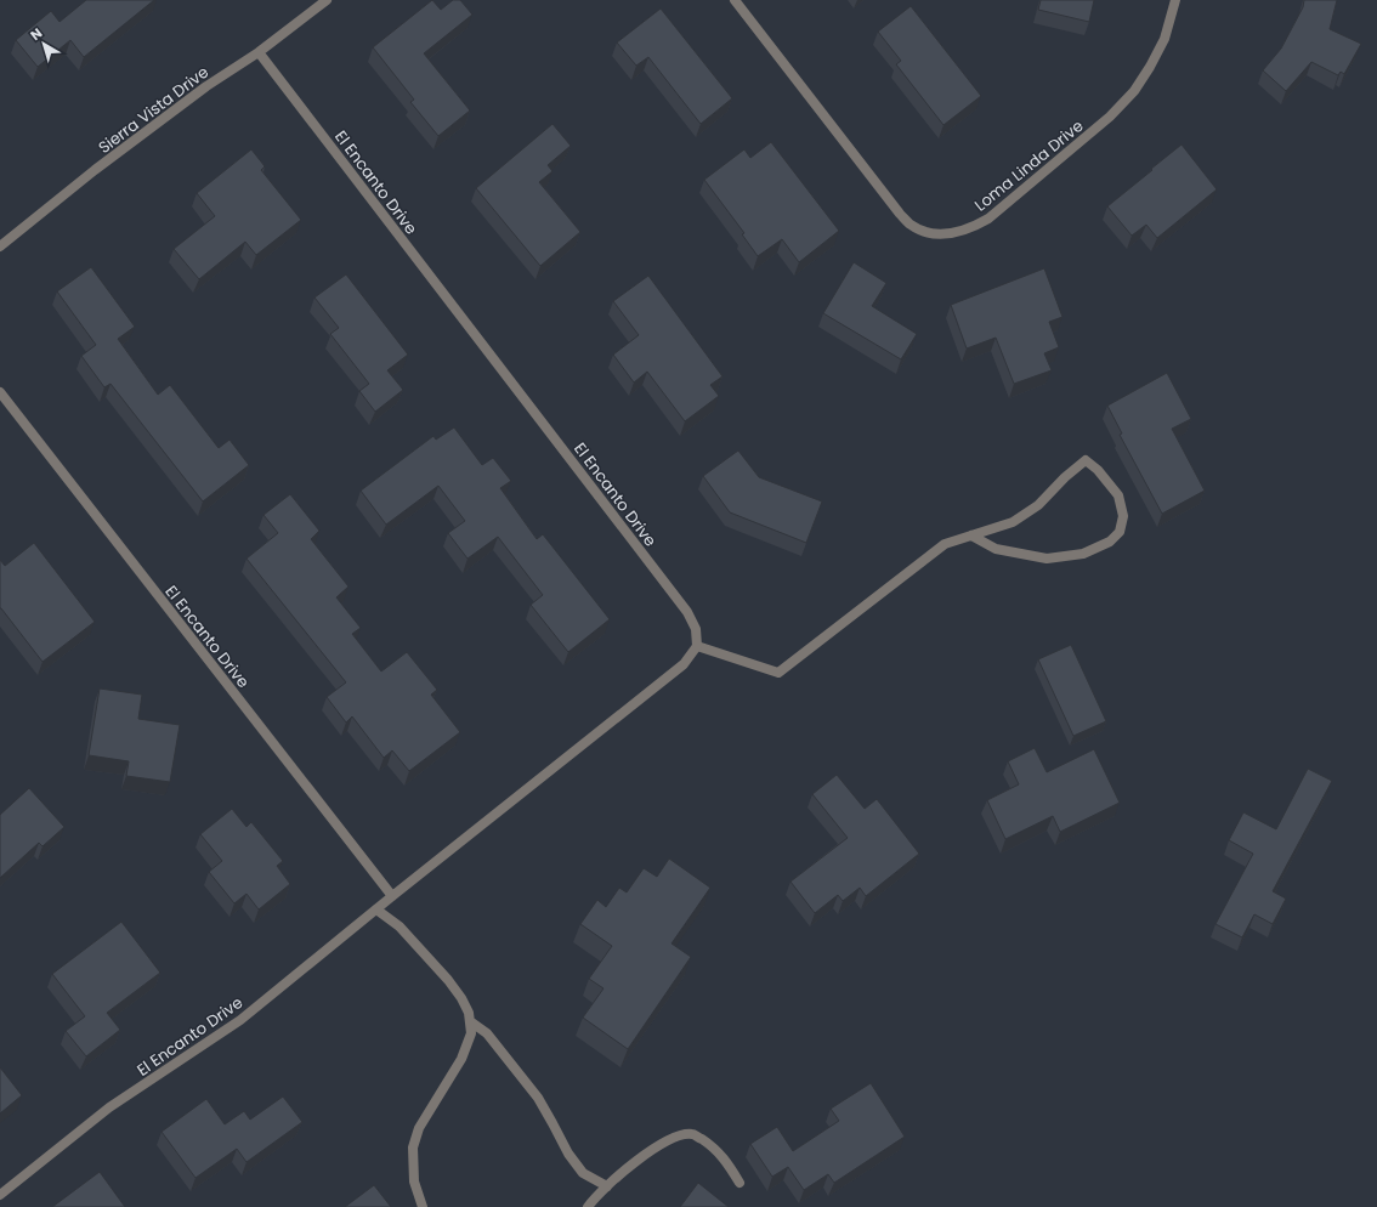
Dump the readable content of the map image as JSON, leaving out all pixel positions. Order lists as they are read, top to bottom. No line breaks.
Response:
{"streets":{"street":["Sierra Vista Drive","Loma Linda Drive","El Encanto Drive"]},"crossings":[["Sierra Vista Drive","El Encanto Drive"]],"north":"top left"}
